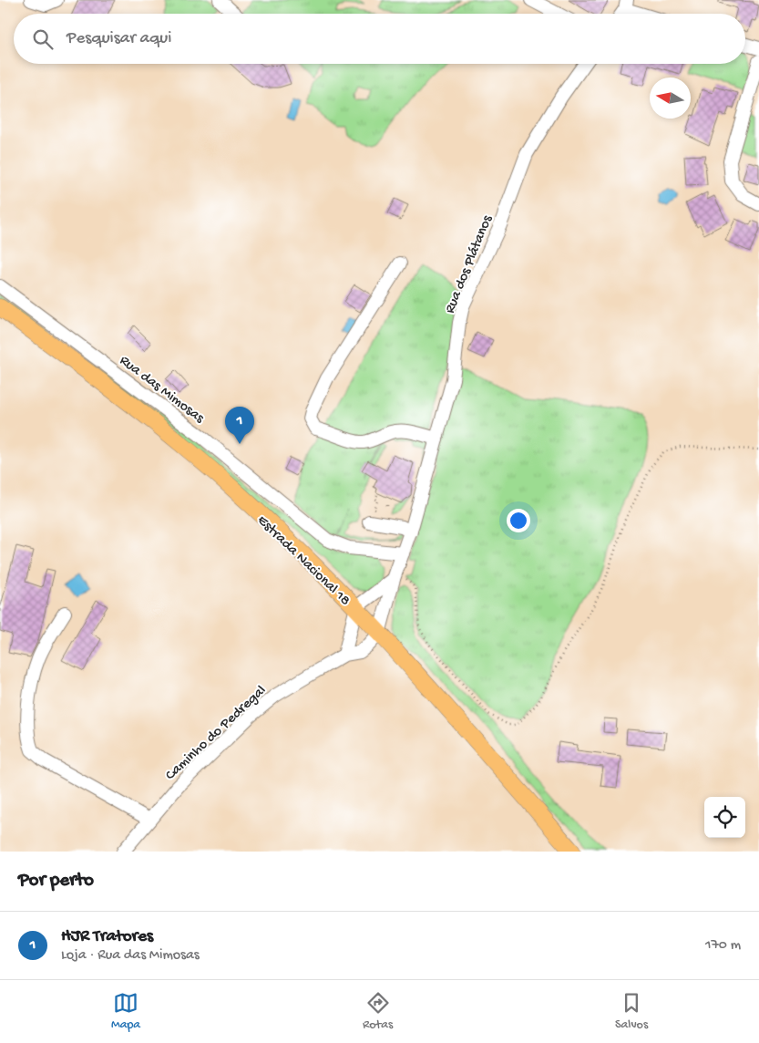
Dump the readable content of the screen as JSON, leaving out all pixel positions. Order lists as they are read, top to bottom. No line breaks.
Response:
{"streets":{"main road":["Estrada Nacional 18"],"street":["Rua dos Plátanos","Rua das Mimosas","Caminho do Pedregal"]},"crossings":[["Rua dos Plátanos","Rua das Mimosas"],["Rua dos Plátanos","Estrada Nacional 18"],["Rua dos Plátanos","Caminho do Pedregal"],["Estrada Nacional 18","Caminho do Pedregal"]],"north":"left","page":{"search":"Pesquisar aqui","pins":"1","heading":"Por perto","list":[{"mark":"1","name":"HJR Tratores","note":"Loja · Rua das Mimosas","value":"170 m"}],"nav":["Mapa","Rotas","Salvos"]}}
